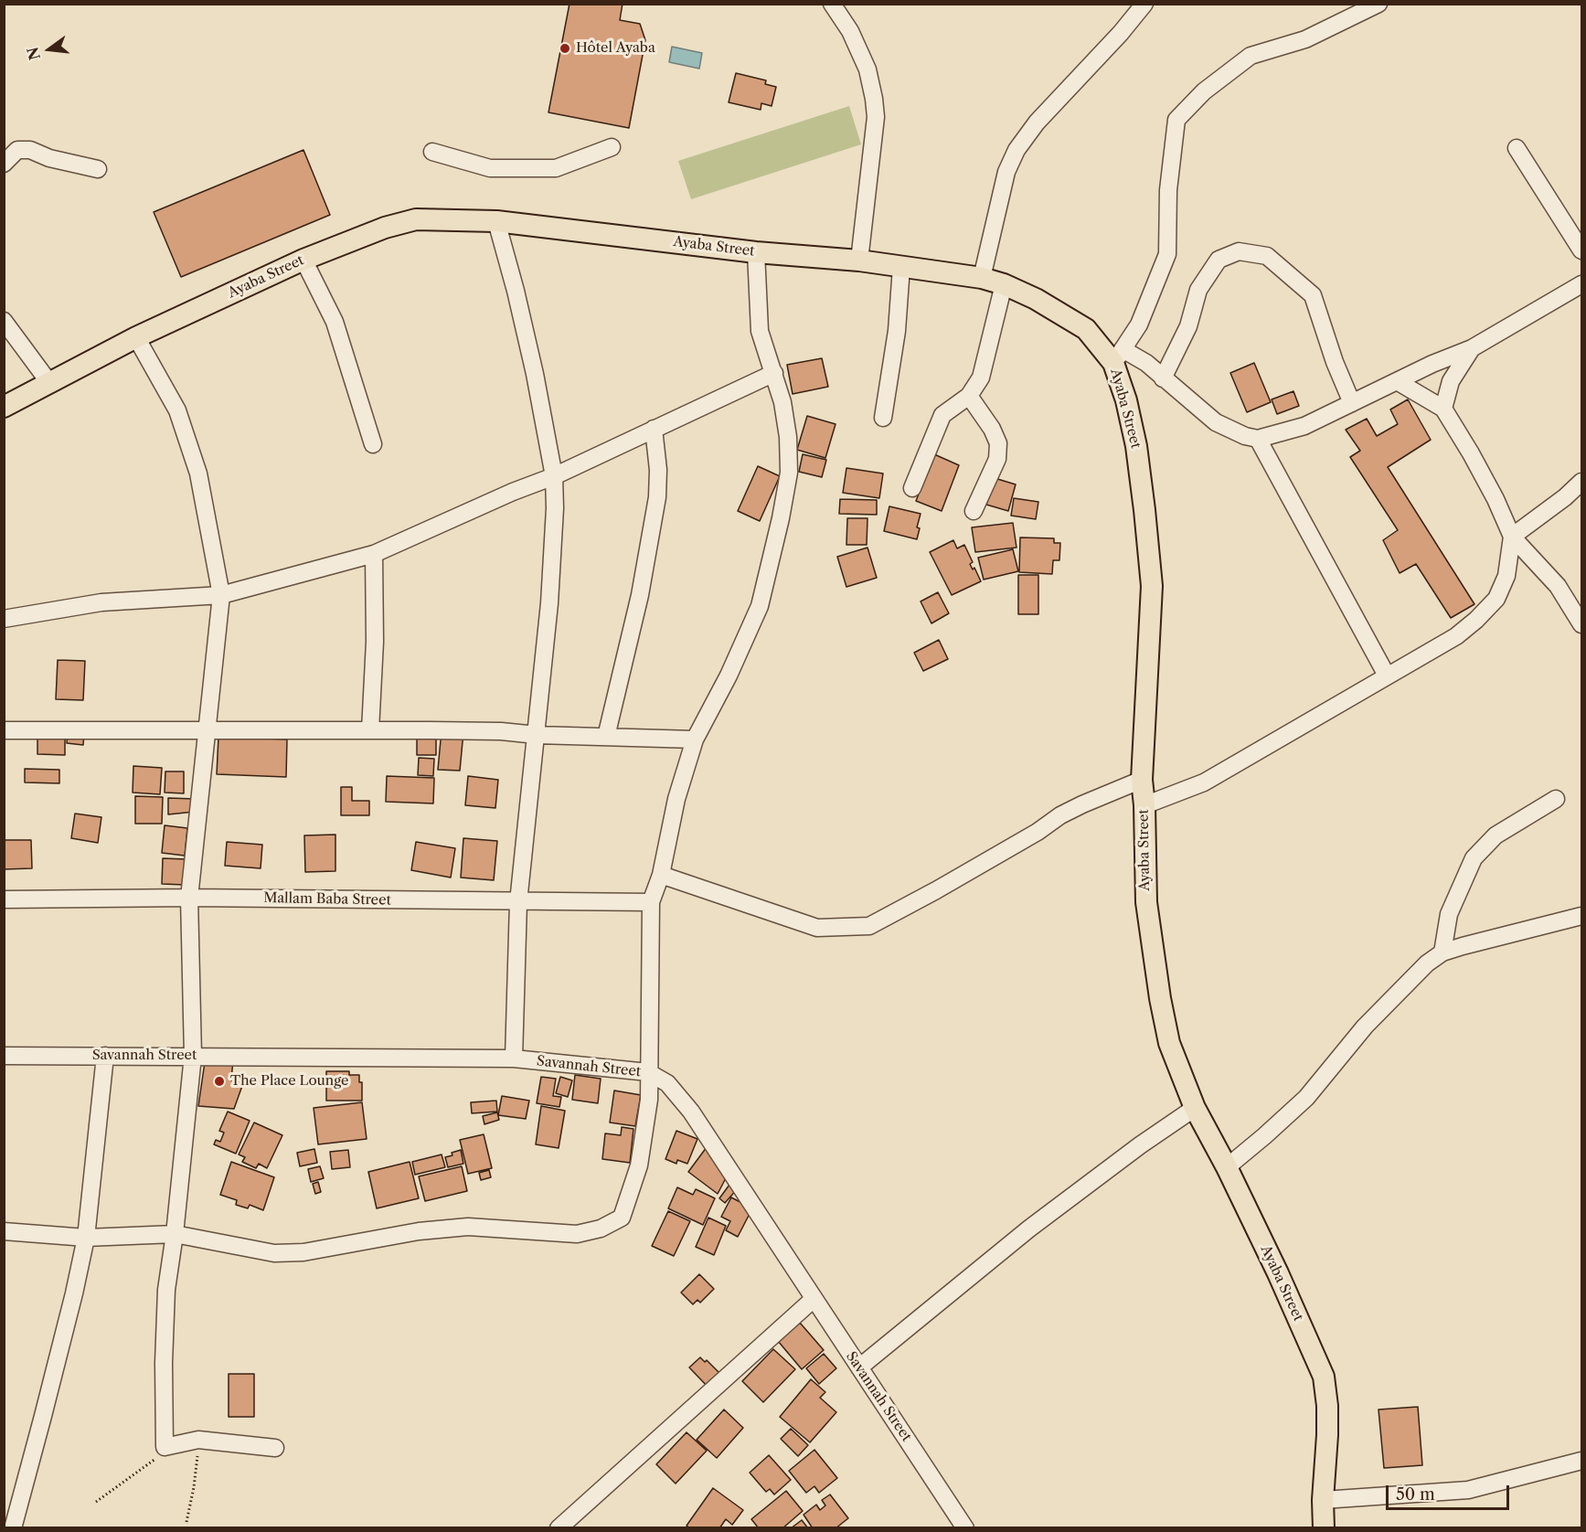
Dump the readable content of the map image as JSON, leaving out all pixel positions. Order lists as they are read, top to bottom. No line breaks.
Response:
{"streets":{"main road":["Ayaba Street"],"street":["Mallam Baba Street","Savannah Street"]},"places":["Hôtel Ayaba","The Place Lounge"],"scale_bar":"50 m","north":"left"}
